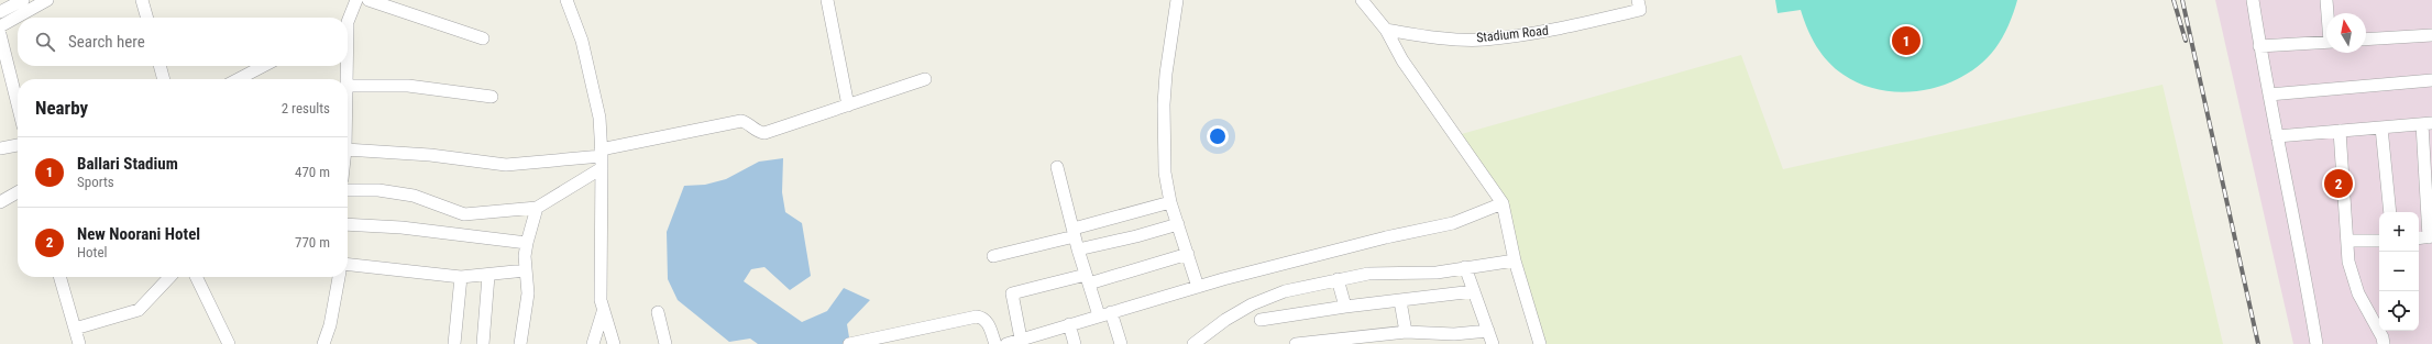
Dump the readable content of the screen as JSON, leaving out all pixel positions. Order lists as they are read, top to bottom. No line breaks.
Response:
{"streets":{"street":["Stadium Road"]},"north":"top","page":{"search":"Search here","pins":["1","2"],"heading":["Nearby","2 results"],"list":[{"mark":"1","name":"Ballari Stadium","note":"Sports","value":"470 m"},{"mark":"2","name":"New Noorani Hotel","note":"Hotel","value":"770 m"}],"map_buttons":["+","−"]}}
